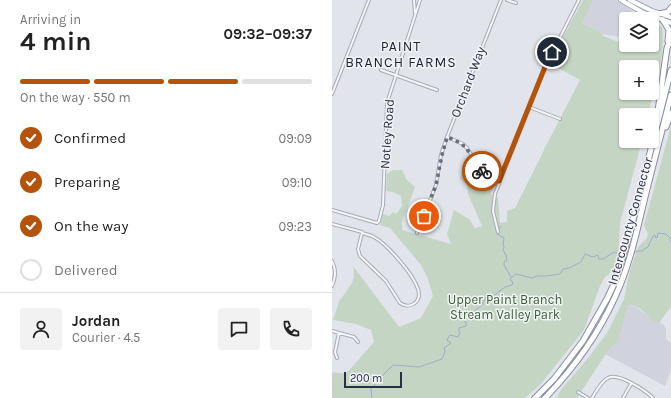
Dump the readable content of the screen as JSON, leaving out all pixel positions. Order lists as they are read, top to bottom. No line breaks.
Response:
{"streets":{"highway":["Intercounty Connector"],"street":["Orchard Way","Notley Road"]},"districts":["PAINT BRANCH FARMS"],"parks":["Upper Paint Branch Stream Valley Park"],"scale_bar":"200 m","page":{"heading":["4 min","Arriving in","09:32–09:37"],"panel":["Jordan","Courier · 4.5"],"map_buttons":["+","−"],"bar":"On the way · 550 m","list":[["Confirmed","09:09"],["Preparing","09:10"],["On the way","09:23"],"Delivered"],"scale":"200 m"}}
